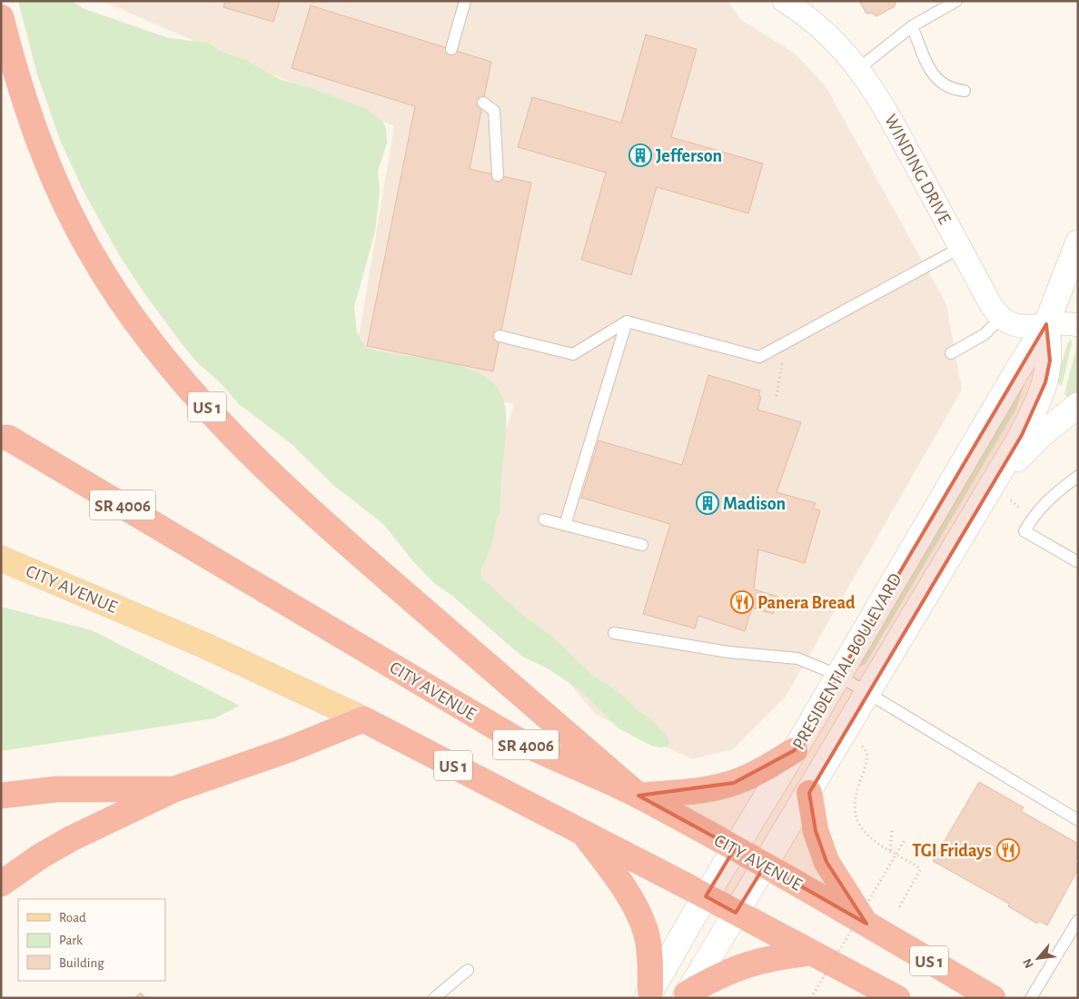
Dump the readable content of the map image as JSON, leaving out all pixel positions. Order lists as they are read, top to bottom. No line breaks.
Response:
{"streets":{"highway":["US 1","SR 4006","CITY AVENUE"],"main road":["PRESIDENTIAL BOULEVARD"],"street":["WINDING DRIVE"]},"crossings":[["US 1","CITY AVENUE"],["CITY AVENUE","PRESIDENTIAL BOULEVARD"]],"places":{"building":["Jefferson","Madison"],"restaurant":["Panera Bread","TGI Fridays"]},"legend":["Road","Park","Building"],"north":"bottom left"}
